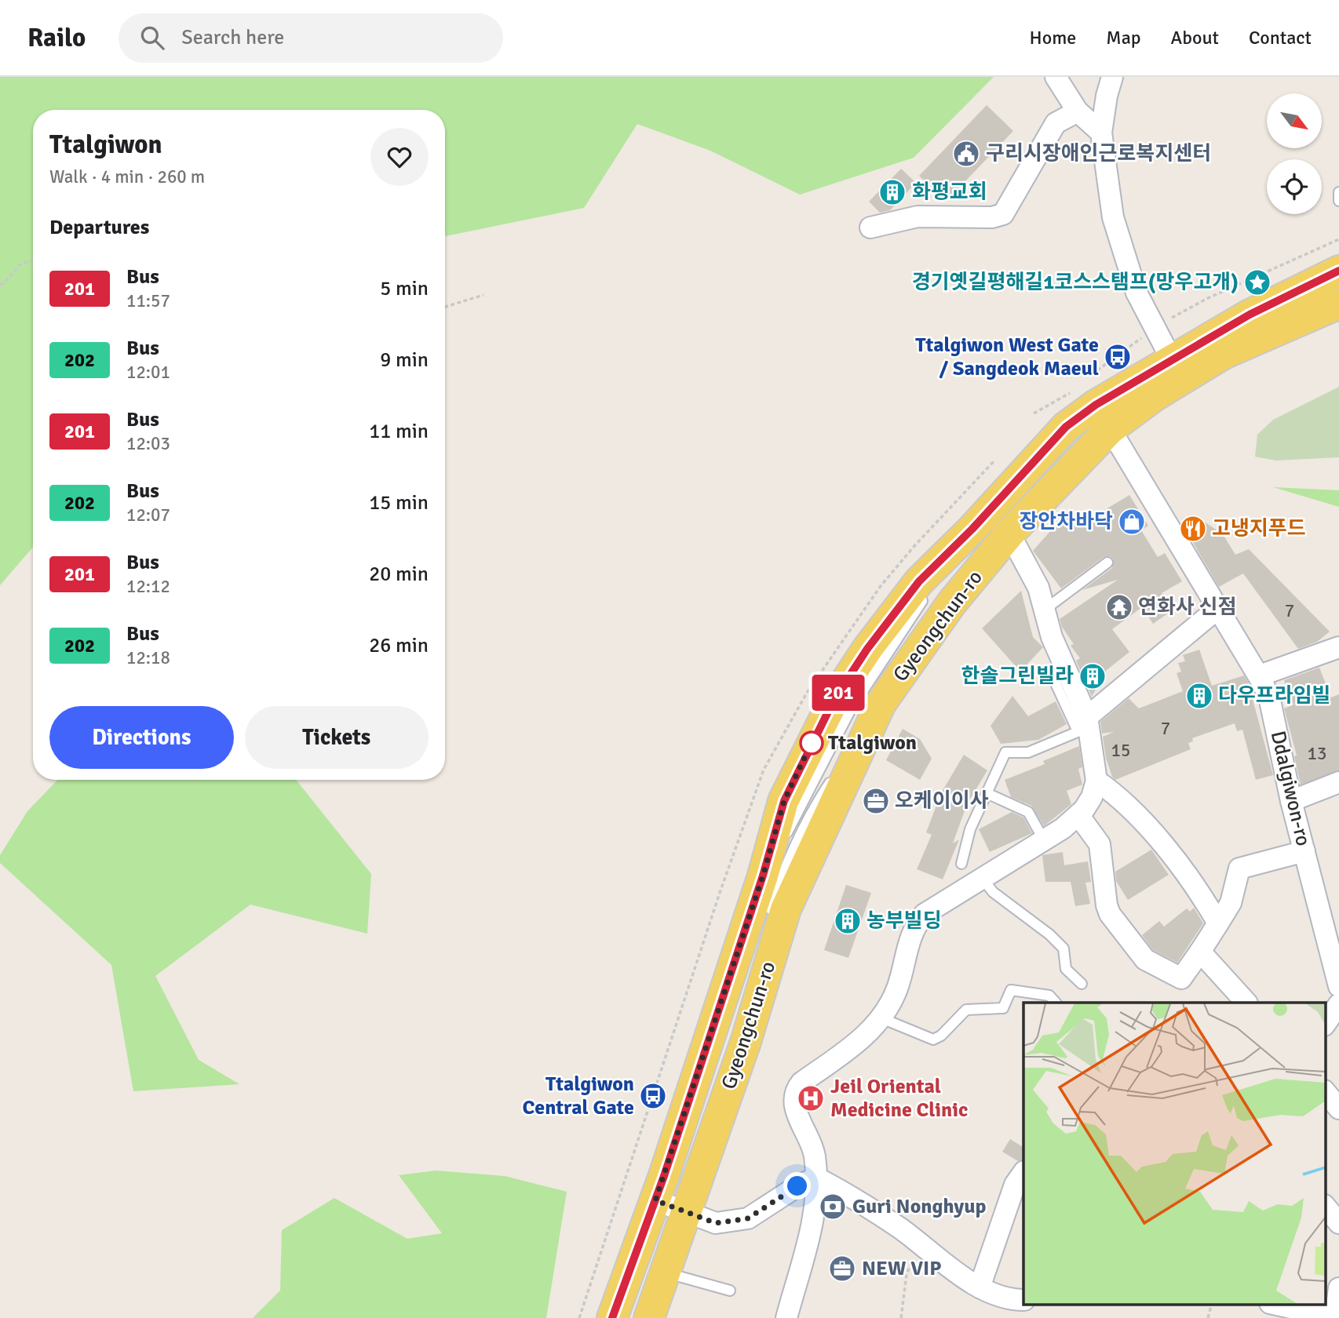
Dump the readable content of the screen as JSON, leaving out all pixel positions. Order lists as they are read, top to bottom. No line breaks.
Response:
{"streets":{"main road":["Gyeongchun-ro"],"street":["Ddalgiwon-ro"]},"crossings":[["Gyeongchun-ro","Ddalgiwon-ro"]],"places":{"public building":["구리시장애인근로복지센터"],"building":["화평교회","한솔그린빌라","다우프라임빌","농부빌딩"],"place":["경기옛길평해길1코스스탬프(망우고개)"],"bus stop":["Ttalgiwon West Gate / Sangdeok Maeul","Ttalgiwon Central Gate"],"shop":["장안차바닥"],"restaurant":["고냉지푸드"],"temple":["연화사 신점"],"other":["Ttalgiwon"],"office":["오케이이사","NEW VIP"],"hospital":["Jeil Oriental Medicine Clinic"],"bank":["Guri Nonghyup"]},"lines":["bus line 201"],"house_numbers":["7","7","15","13"],"north":"bottom right","page":{"header":"Railo","search":"Search here","nav":["Home","Map","About","Contact"],"on_map":"201","heading":[["Ttalgiwon","Walk · 4 min · 260 m"],"Departures"],"list":[{"mark":"201","name":"Bus","note":"11:57","value":"5 min"},{"mark":"202","name":"Bus","note":"12:01","value":"9 min"},{"mark":"201","name":"Bus","note":"12:03","value":"11 min"},{"mark":"202","name":"Bus","note":"12:07","value":"15 min"},{"mark":"201","name":"Bus","note":"12:12","value":"20 min"},{"mark":"202","name":"Bus","note":"12:18","value":"26 min"}],"buttons":["Directions","Tickets"]}}
